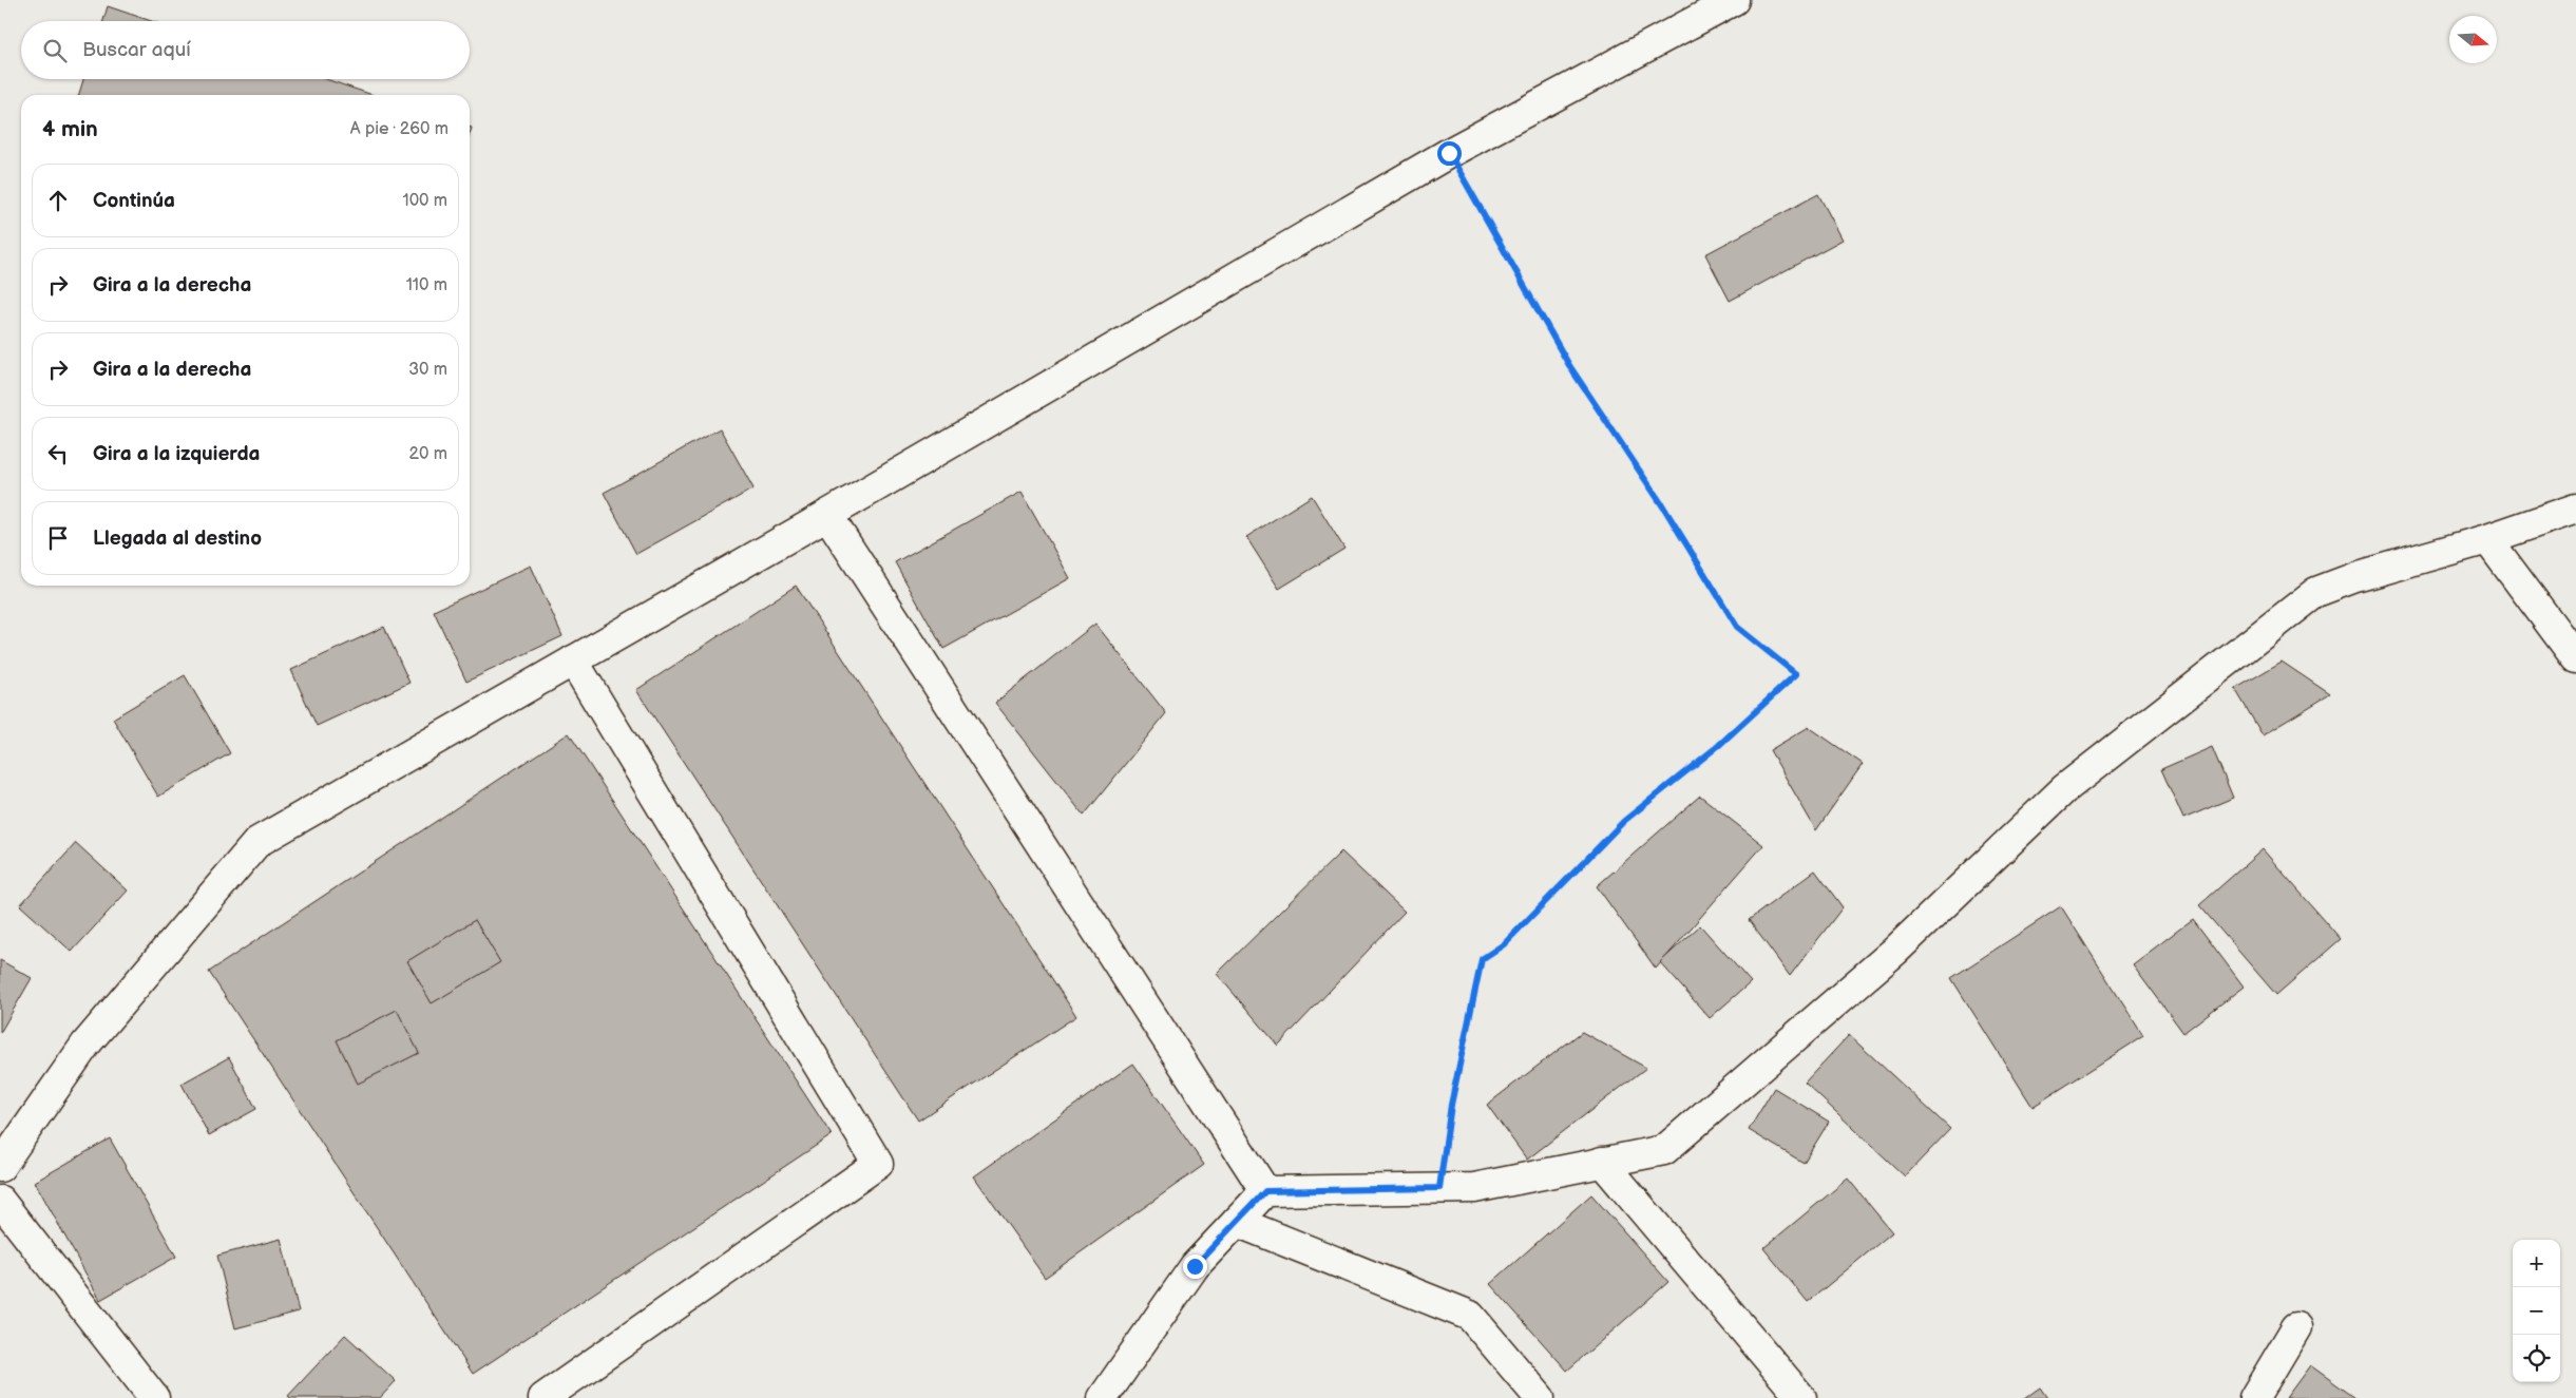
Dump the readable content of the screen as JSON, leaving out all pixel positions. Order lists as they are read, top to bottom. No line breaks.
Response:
{"north":"right","page":{"search":"Buscar aquí","heading":["4 min","A pie · 260 m"],"list":[["Continúa","100 m"],["Gira a la derecha","110 m"],["Gira a la derecha","30 m"],["Gira a la izquierda","20 m"],"Llegada al destino"],"map_buttons":["+","−"]}}
